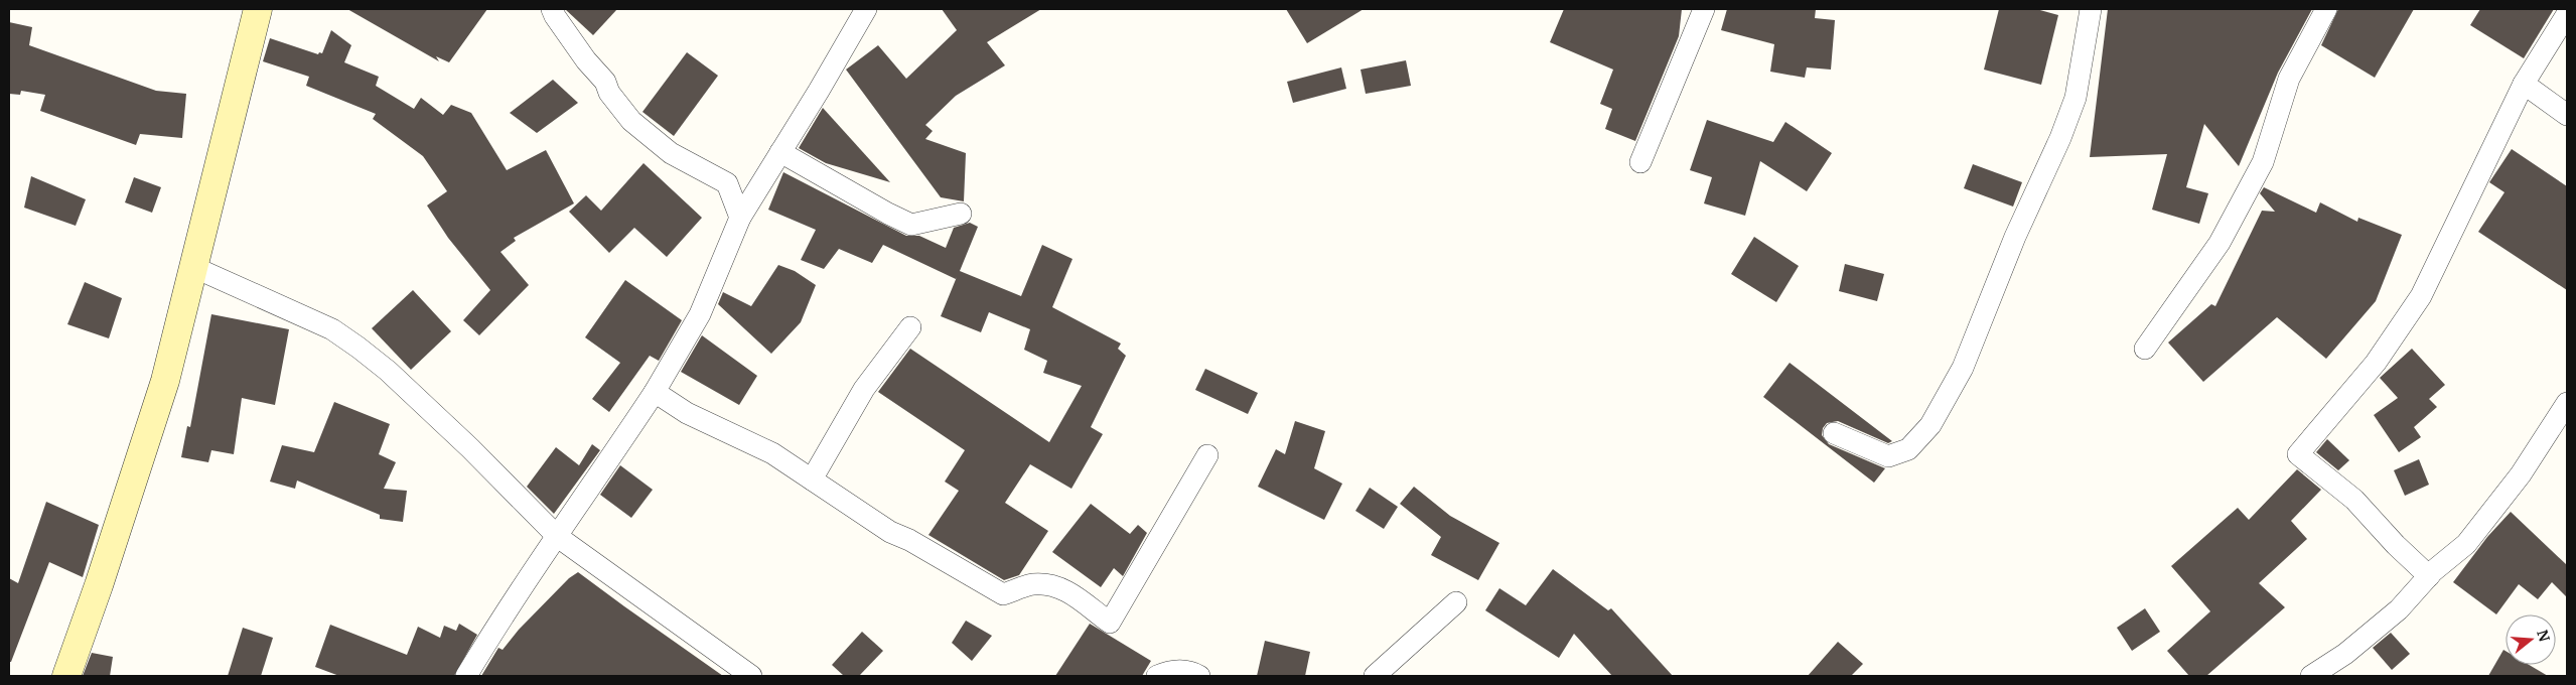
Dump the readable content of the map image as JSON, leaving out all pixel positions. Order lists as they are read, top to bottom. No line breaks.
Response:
{"north":"right"}
